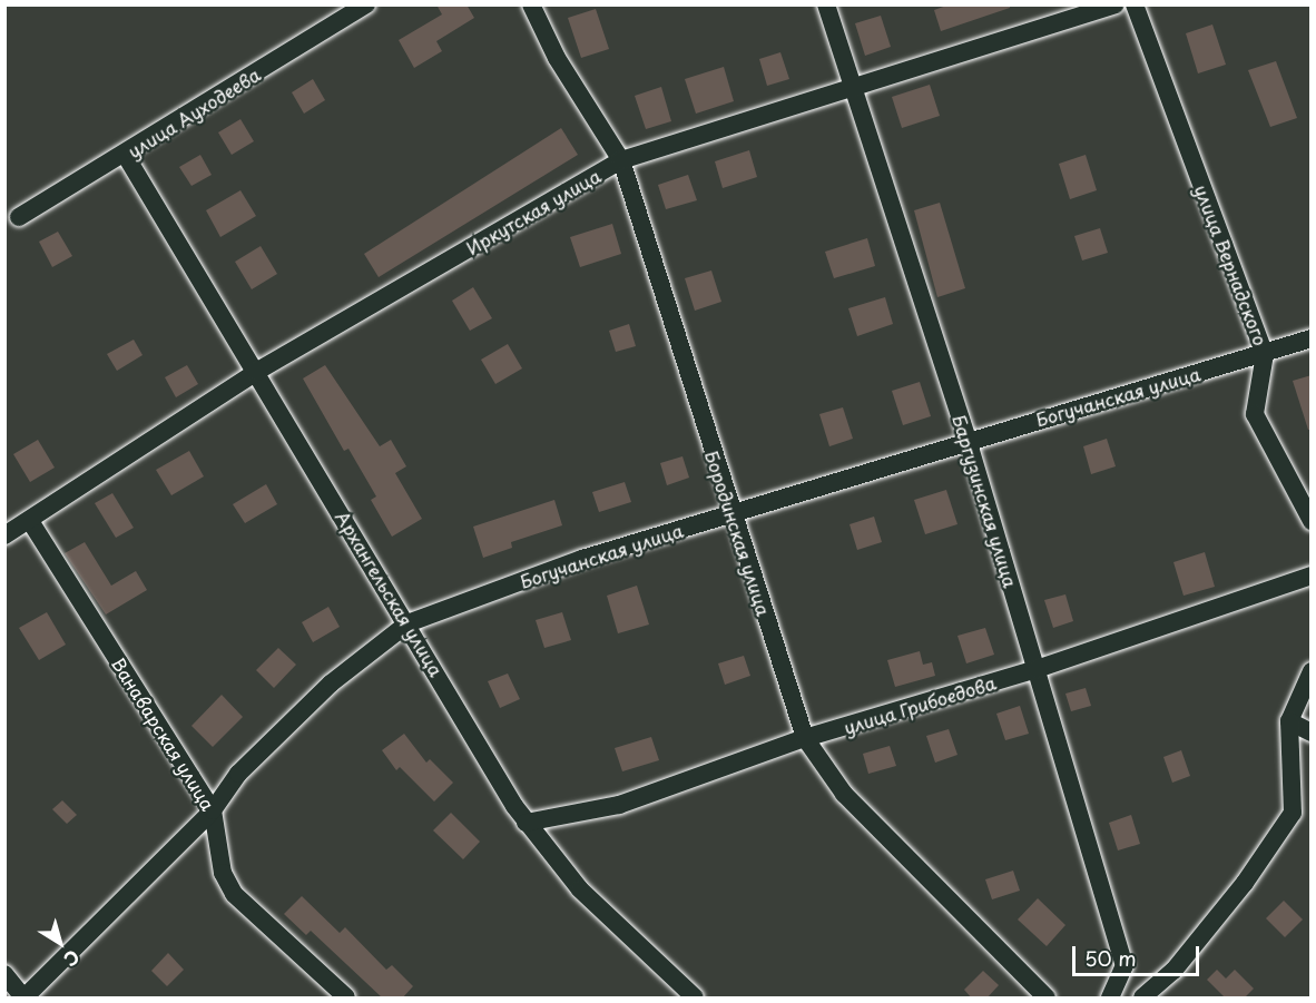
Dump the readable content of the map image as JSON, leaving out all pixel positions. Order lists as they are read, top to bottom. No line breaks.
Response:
{"streets":{"street":["улица Ауходеева","Иркутская улица","улица Вернадского","Богучанская улица","Баргузинская улица","Бородинская улица","Архангельская улица","улица Грибоедова","Ванаварская улица"]},"crossings":[["улица Ауходеева","Архангельская улица"],["Иркутская улица","Баргузинская улица"],["Иркутская улица","Бородинская улица"],["Иркутская улица","Архангельская улица"],["Иркутская улица","Ванаварская улица"],["улица Вернадского","Богучанская улица"],["Богучанская улица","Баргузинская улица"],["Богучанская улица","Бородинская улица"],["Богучанская улица","Архангельская улица"],["Богучанская улица","Ванаварская улица"],["Баргузинская улица","улица Грибоедова"],["Бородинская улица","улица Грибоедова"],["Архангельская улица","улица Грибоедова"]],"scale_bar":"50 m","north":"bottom right"}
